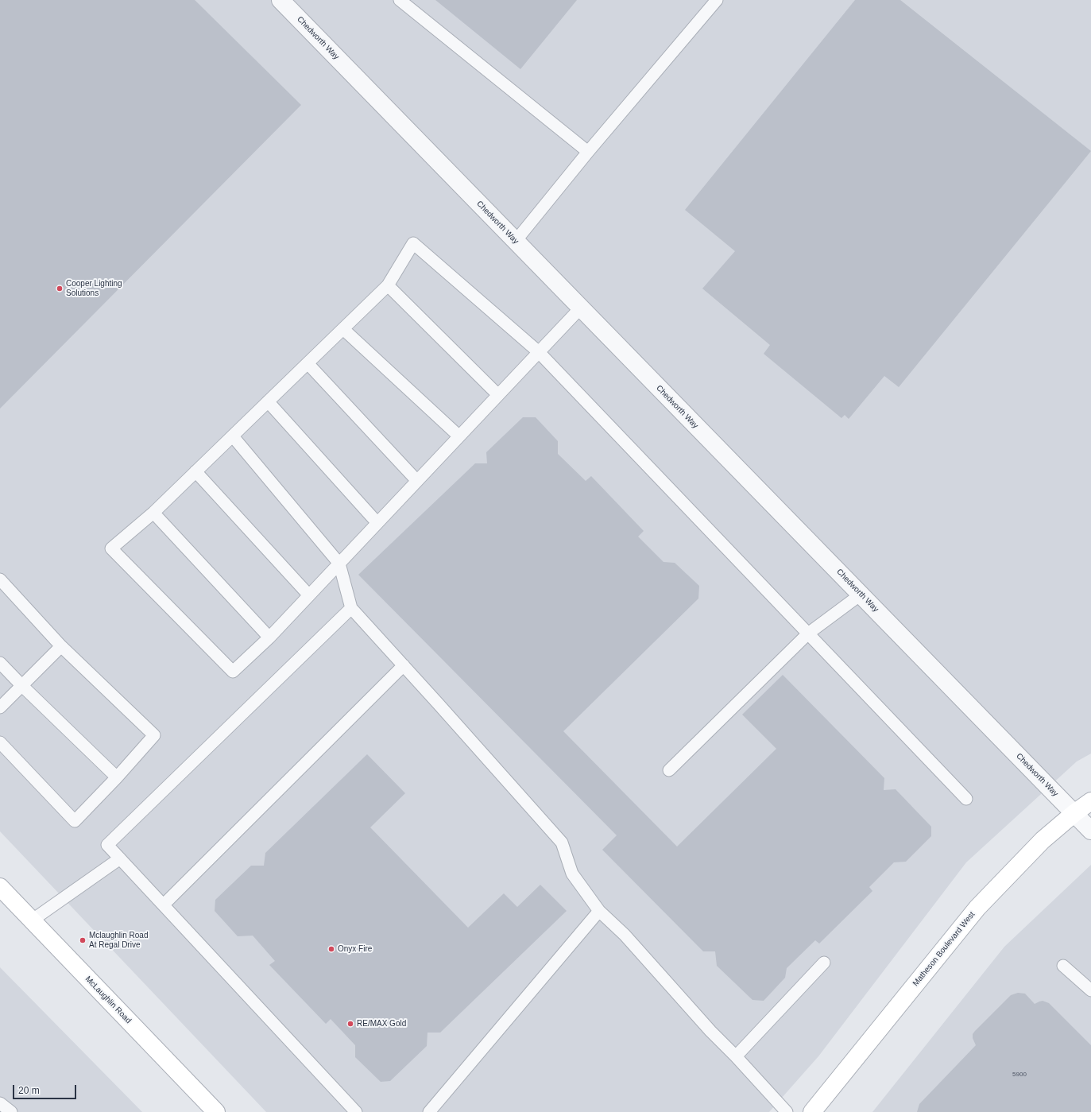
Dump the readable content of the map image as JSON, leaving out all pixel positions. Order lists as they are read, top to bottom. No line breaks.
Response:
{"streets":{"street":["Chedworth Way","Matheson Boulevard West","McLaughlin Road"]},"crossings":[["Chedworth Way","Matheson Boulevard West"]],"places":["Cooper Lighting Solutions","Mclaughlin Road At Regal Drive","Onyx Fire","RE/MAX Gold"],"house_numbers":["5900"],"scale_bar":"20 m"}
